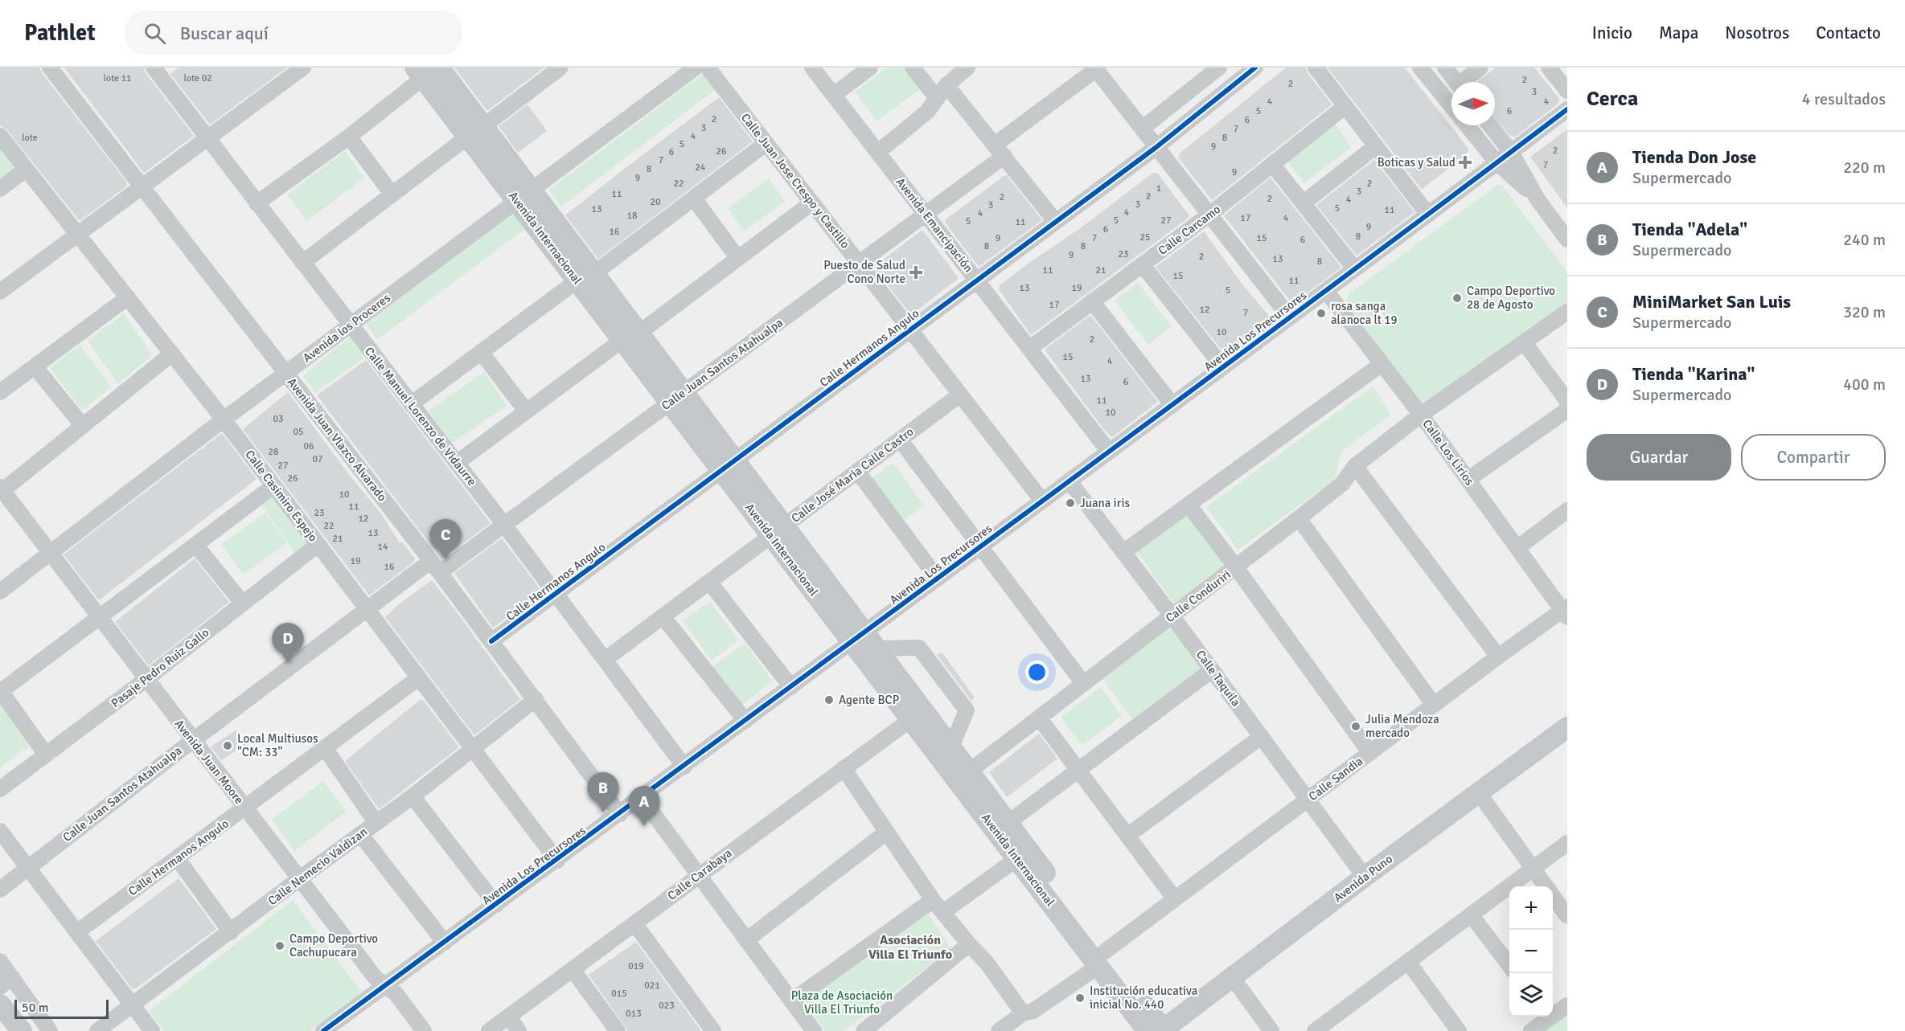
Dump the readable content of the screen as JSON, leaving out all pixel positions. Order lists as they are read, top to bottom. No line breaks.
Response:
{"streets":{"main road":["Avenida Internacional","Avenida Puno"],"street":["Calle Juan Jose Crespo y Castillo","Avenida Emancipación","Calle Carcamo","Avenida los Proceres","Avenida Los Precursores","Calle Hermanos Angulo","Calle Juan Santos Atahualpa","Calle Manuel Lorenzo de Vidaurre","Avenida Juan Vlazco Alvarado","Calle Los Lirios","Calle José Maria Calle Castro","Calle Casimiro Espejo","Calle Conduriri","Pasaje Pedro Ruiz Gallo","Calle Taquila","Avenida Juan Moore","Calle Sandia","Calle Nemecio Valdizan","Calle Carabaya"]},"crossings":[["Calle Juan Jose Crespo y Castillo","Avenida Los Precursores"],["Calle Juan Jose Crespo y Castillo","Calle Hermanos Angulo"],["Calle Juan Jose Crespo y Castillo","Calle Juan Santos Atahualpa"],["Calle Juan Jose Crespo y Castillo","Calle José Maria Calle Castro"],["Avenida Emancipación","Calle Carcamo"],["Avenida Emancipación","Avenida Los Precursores"],["Avenida Emancipación","Calle Hermanos Angulo"],["Avenida Emancipación","Calle Juan Santos Atahualpa"],["Avenida Internacional","Avenida los Proceres"],["Avenida Internacional","Avenida Los Precursores"],["Avenida Internacional","Calle Hermanos Angulo"],["Avenida Internacional","Calle Juan Santos Atahualpa"],["Avenida Internacional","Calle José Maria Calle Castro"],["Avenida Internacional","Calle Conduriri"],["Avenida Internacional","Calle Sandia"],["Avenida Internacional","Calle Carabaya"],["Avenida Internacional","Avenida Puno"],["Avenida los Proceres","Calle Manuel Lorenzo de Vidaurre"],["Avenida los Proceres","Avenida Juan Vlazco Alvarado"],["Avenida los Proceres","Calle Casimiro Espejo"],["Avenida los Proceres","Avenida Juan Moore"],["Avenida Los Precursores","Calle Manuel Lorenzo de Vidaurre"],["Avenida Los Precursores","Avenida Juan Vlazco Alvarado"],["Avenida Los Precursores","Calle Los Lirios"],["Avenida Los Precursores","Calle Casimiro Espejo"],["Avenida Los Precursores","Calle Taquila"],["Avenida Los Precursores","Avenida Juan Moore"],["Calle Hermanos Angulo","Calle Manuel Lorenzo de Vidaurre"],["Calle Hermanos Angulo","Avenida Juan Vlazco Alvarado"],["Calle Hermanos Angulo","Calle Casimiro Espejo"],["Calle Hermanos Angulo","Avenida Juan Moore"],["Calle Juan Santos Atahualpa","Calle Manuel Lorenzo de Vidaurre"],["Calle Juan Santos Atahualpa","Avenida Juan Vlazco Alvarado"],["Calle Juan Santos Atahualpa","Calle Casimiro Espejo"],["Calle Juan Santos Atahualpa","Avenida Juan Moore"],["Calle Manuel Lorenzo de Vidaurre","Calle José Maria Calle Castro"],["Avenida Juan Vlazco Alvarado","Calle Nemecio Valdizan"],["Calle Los Lirios","Calle Conduriri"],["Calle Los Lirios","Calle Sandia"],["Calle Casimiro Espejo","Pasaje Pedro Ruiz Gallo"],["Calle Casimiro Espejo","Calle Nemecio Valdizan"],["Calle Conduriri","Calle Taquila"],["Pasaje Pedro Ruiz Gallo","Avenida Juan Moore"],["Calle Taquila","Calle Sandia"],["Calle Taquila","Avenida Puno"],["Avenida Juan Moore","Calle Nemecio Valdizan"]],"districts":["Asociación Villa El Triunfo"],"parks":["Plaza de Asociación Villa El Triunfo"],"places":{"health":["Boticas y Salud","Puesto de Salud Cono Norte"],"other":["Campo Deportivo 28 de Agosto","rosa sanga alanoca lt 19","Juana iris","Agente BCP","Julia Mendoza mercado","Local Multiusos \"CM: 33\"","Campo Deportivo Cachupucara","Institución educativa inicial No. 440"]},"house_numbers":["lote 11","lote 02","2","2","3","4","4","5","6","2","6","3","7","4","lote","8","5","9","2","26","6","7","7","24","8","9","9","22","2","1","3","11","2","2","2","4","20","3","3","5","13","11","4","4","18","17","4","5","27","5","11","9","6","16","8","25","9","7","15","6","8","8","23","9","2","13","8","11","21","15","11","13","19","5","17","12","7","10","2","15","4","13","6","11","10","03","05","06","28","07","27","26","10","11","23","12","22","13","21","14","19","16","019","021","015","023","013"],"scale_bar":"50 m","north":"right","page":{"header":"Pathlet","search":"Buscar aquí","nav":["Inicio","Mapa","Nosotros","Contacto"],"heading":["Cerca","4 resultados"],"list":[{"mark":"A","name":"Tienda Don Jose","note":"Supermercado","value":"220 m"},{"mark":"B","name":"Tienda \"Adela\"","note":"Supermercado","value":"240 m"},{"mark":"C","name":"MiniMarket San Luis","note":"Supermercado","value":"320 m"},{"mark":"D","name":"Tienda \"Karina\"","note":"Supermercado","value":"400 m"}],"buttons":["Guardar","Compartir"],"pins":["C","D","B","A"],"map_buttons":["+","−"],"scale":"50 m"}}
